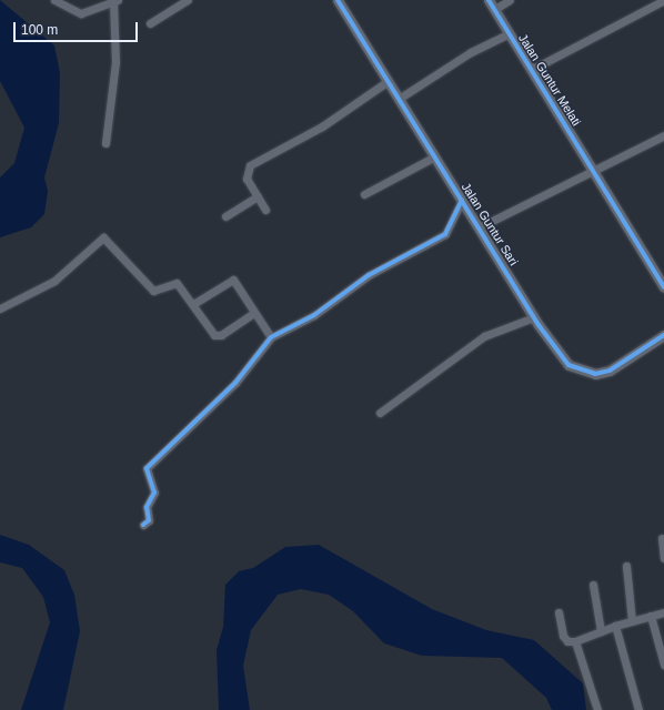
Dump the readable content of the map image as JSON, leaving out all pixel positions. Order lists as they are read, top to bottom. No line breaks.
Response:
{"streets":{"street":["Jalan Guntur Melati","Jalan Guntur Sari"]},"scale_bar":"100 m"}
